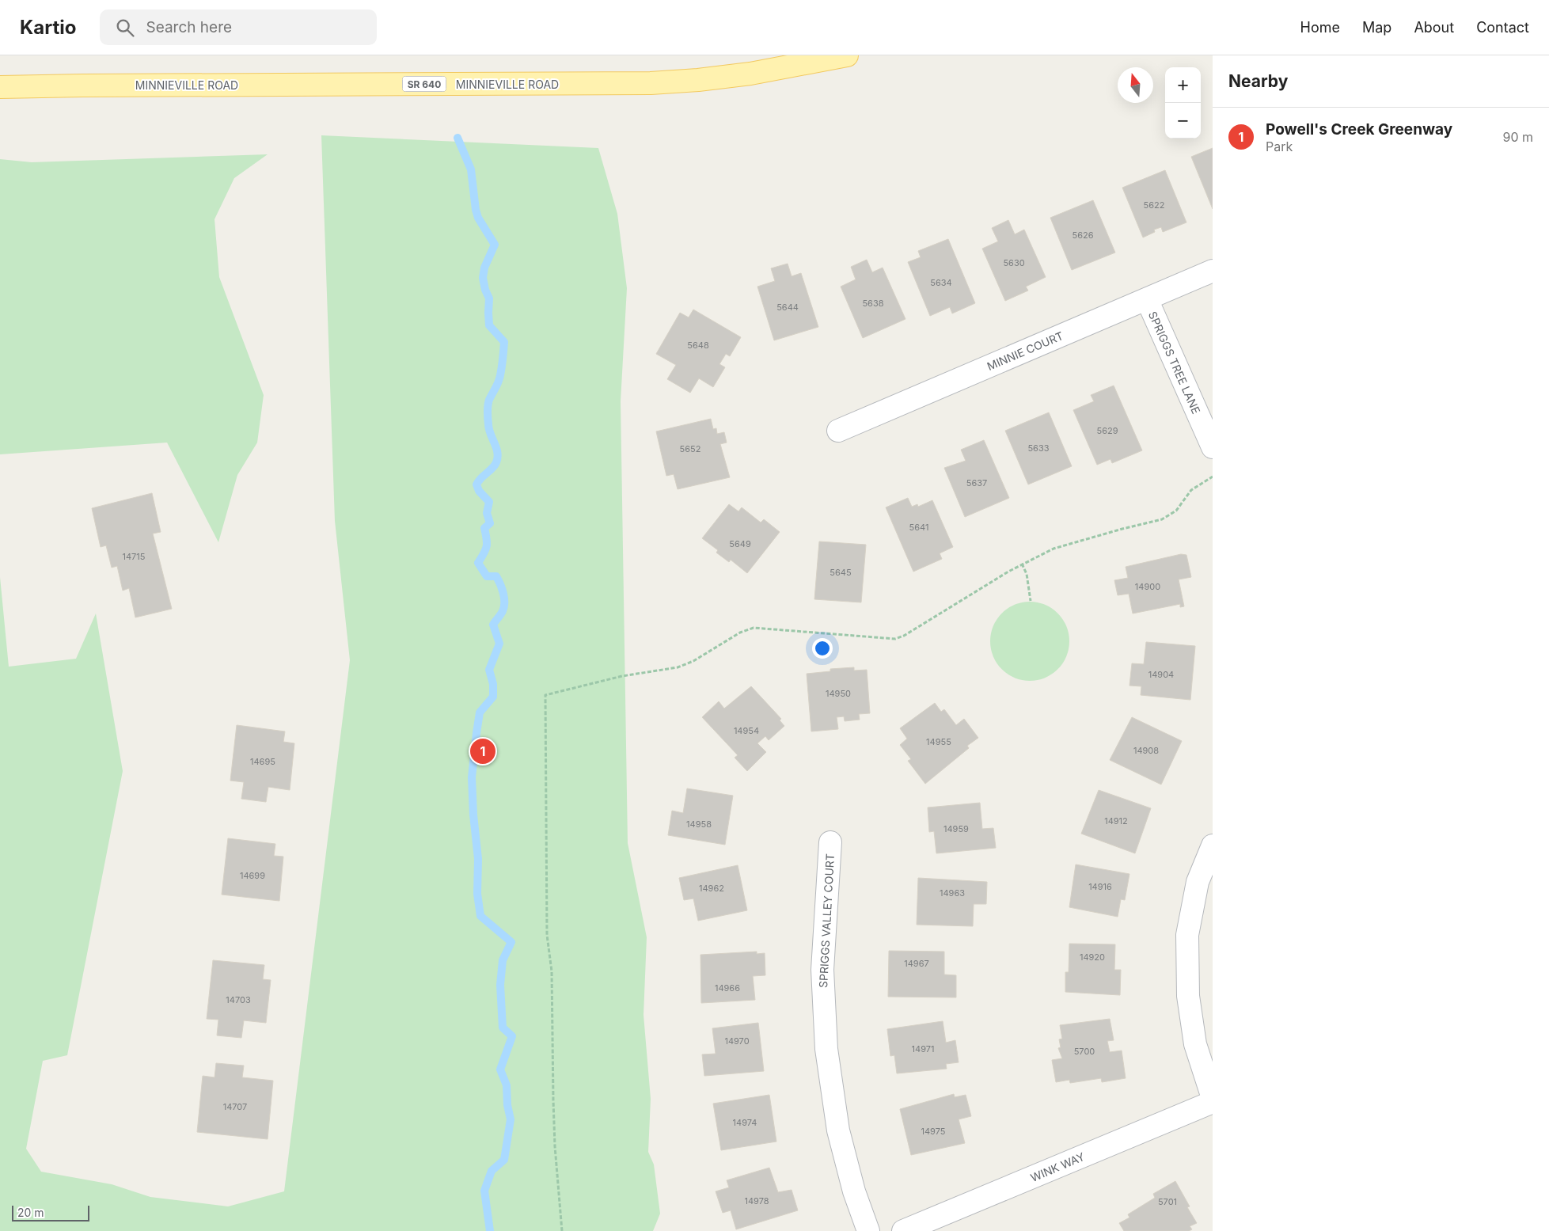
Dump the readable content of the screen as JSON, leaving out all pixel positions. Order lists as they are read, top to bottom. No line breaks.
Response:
{"streets":{"main road":["SR 640","MINNIEVILLE ROAD"],"street":["MINNIE COURT","SPRIGGS TREE LANE","SPRIGGS VALLEY COURT","WINK WAY"]},"crossings":[["MINNIE COURT","SPRIGGS TREE LANE"]],"house_numbers":["5622","5626","5630","5634","5638","5644","5648","5629","5633","5652","5637","5641","5649","14715","5645","14900","14904","14950","14954","14955","14908","14695","14912","14958","14959","14699","14916","14962","14963","14920","14967","14966","14703","14970","14971","5700","14707","14974","14975","14978","5701"],"scale_bar":"20 m","north":"top","page":{"header":"Kartio","search":"Search here","nav":["Home","Map","About","Contact"],"heading":"Nearby","map_buttons":["+","−"],"list":[{"mark":"1","name":"Powell's Creek Greenway","note":"Park","value":"90 m"}],"pins":"1","scale":"20 m"}}
